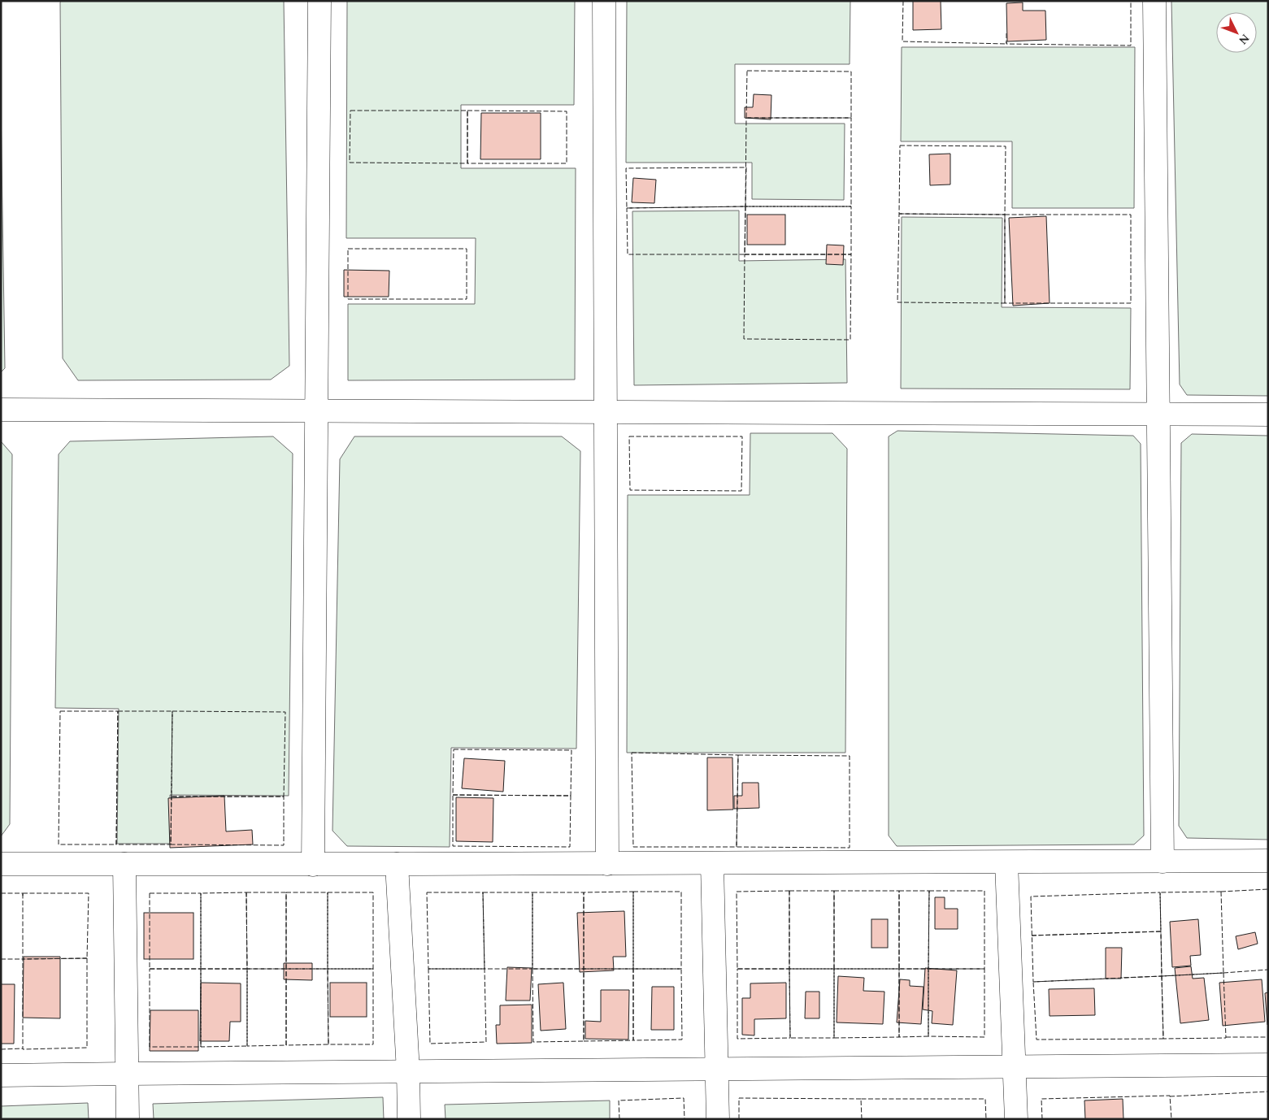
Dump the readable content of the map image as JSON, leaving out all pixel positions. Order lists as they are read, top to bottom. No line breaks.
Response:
{"north":"bottom right"}
